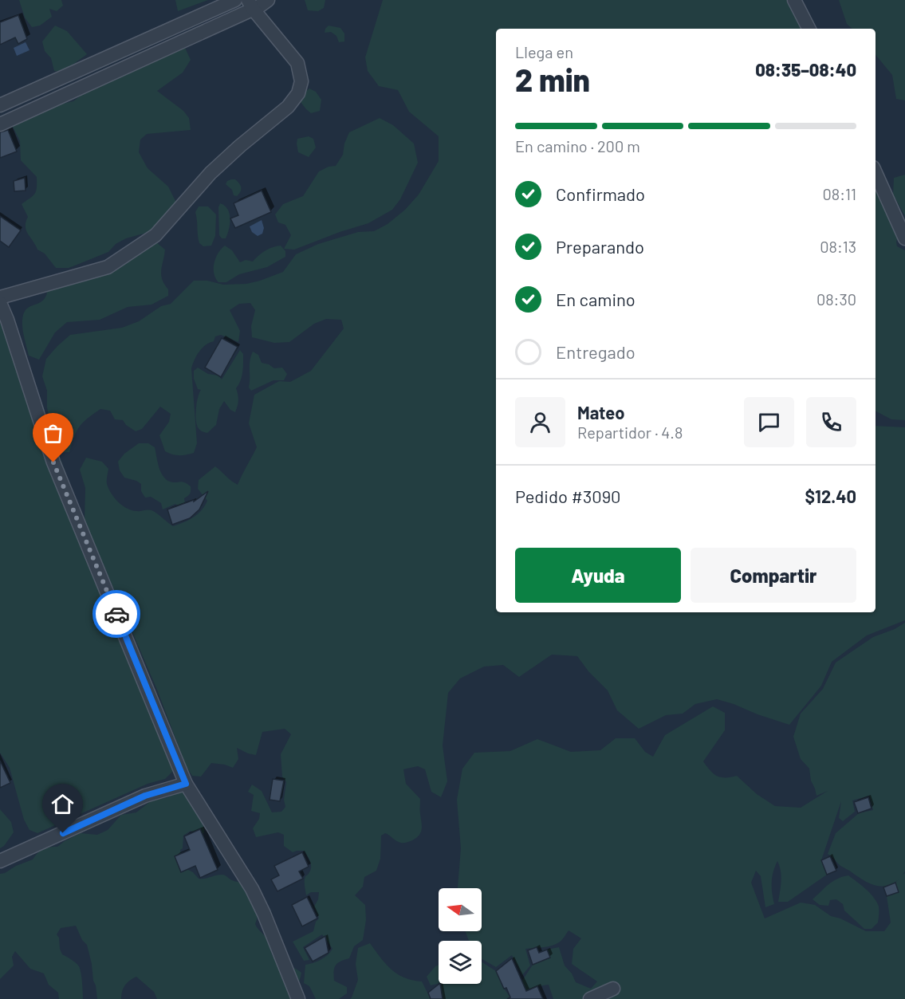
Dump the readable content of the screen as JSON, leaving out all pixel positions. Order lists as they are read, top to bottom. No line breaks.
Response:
{"north":"left","page":{"heading":["2 min","Llega en","08:35–08:40"],"panel":["Mateo","Repartidor · 4.8","Pedido #3090","$12.40"],"bar":"En camino · 200 m","list":[["Confirmado","08:11"],["Preparando","08:13"],["En camino","08:30"],"Entregado"],"buttons":["Ayuda","Compartir"]}}
